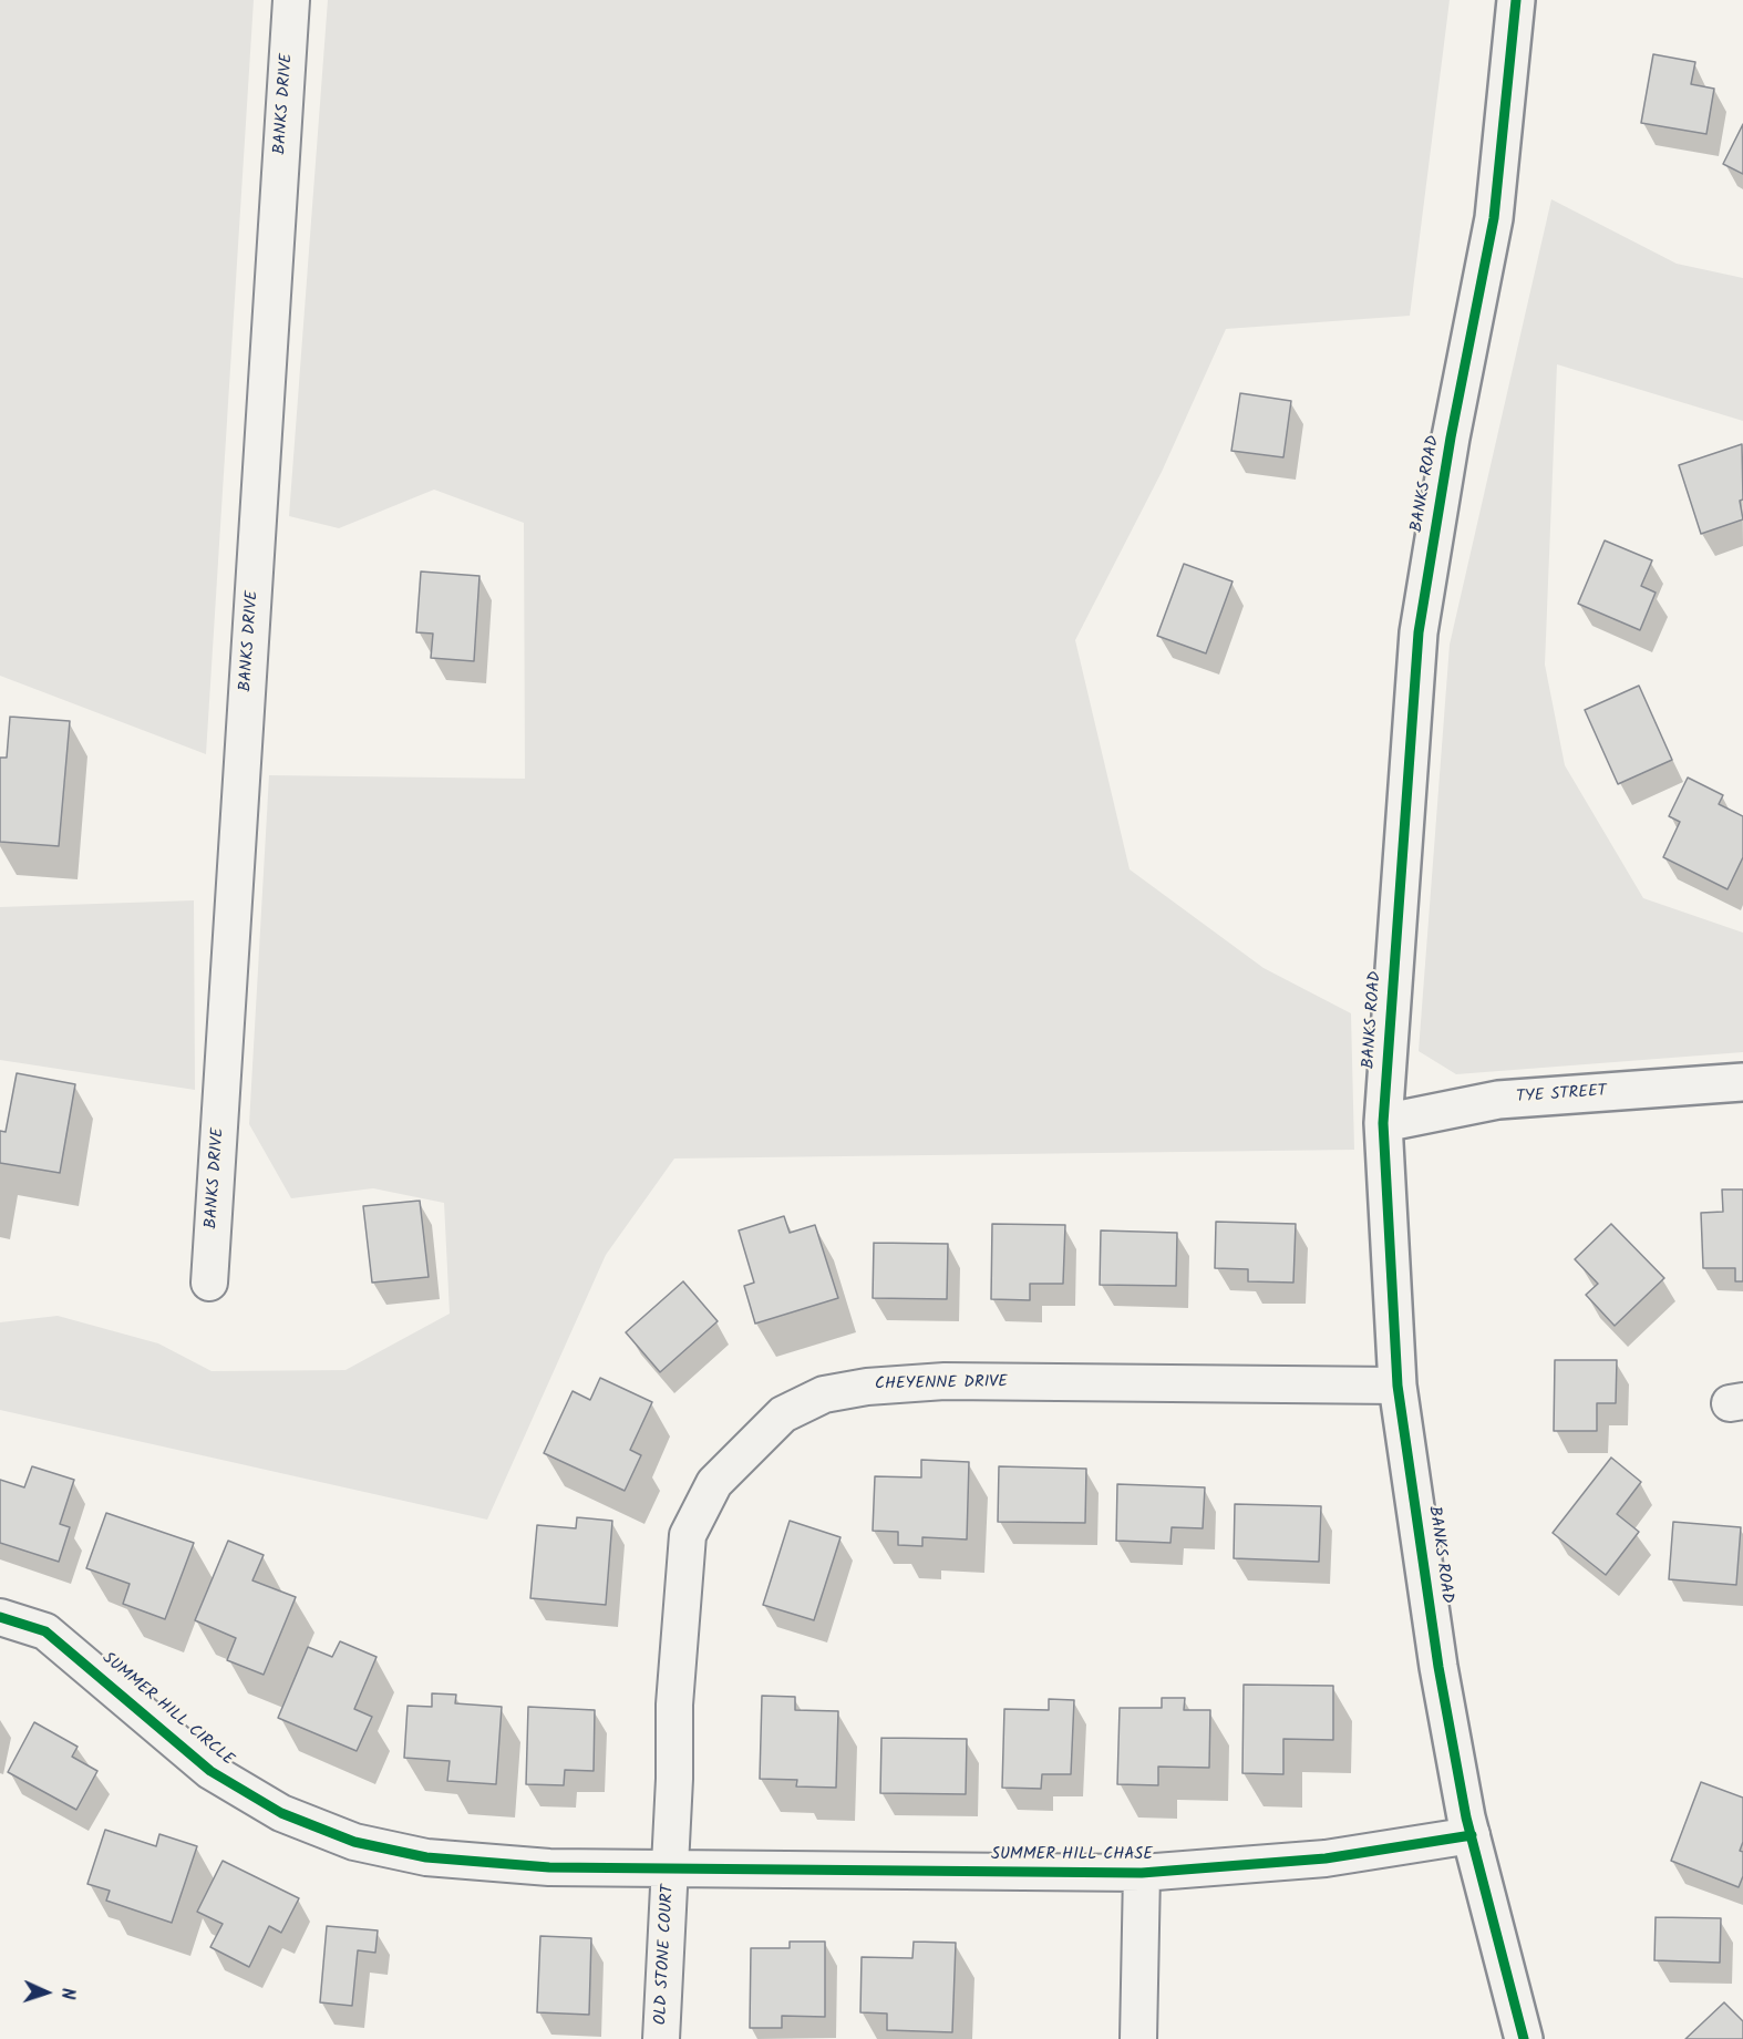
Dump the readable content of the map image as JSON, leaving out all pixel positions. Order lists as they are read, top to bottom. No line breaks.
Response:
{"streets":{"street":["BANKS DRIVE","BANKS ROAD","TYE STREET","CHEYENNE DRIVE","SUMMER HILL CIRCLE","SUMMER HILL CHASE","OLD STONE COURT"]},"crossings":[["BANKS ROAD","TYE STREET"],["BANKS ROAD","CHEYENNE DRIVE"],["BANKS ROAD","SUMMER HILL CHASE"],["CHEYENNE DRIVE","SUMMER HILL CIRCLE"],["CHEYENNE DRIVE","SUMMER HILL CHASE"],["CHEYENNE DRIVE","OLD STONE COURT"],["SUMMER HILL CIRCLE","SUMMER HILL CHASE"],["SUMMER HILL CIRCLE","OLD STONE COURT"],["SUMMER HILL CHASE","OLD STONE COURT"]],"north":"right"}
